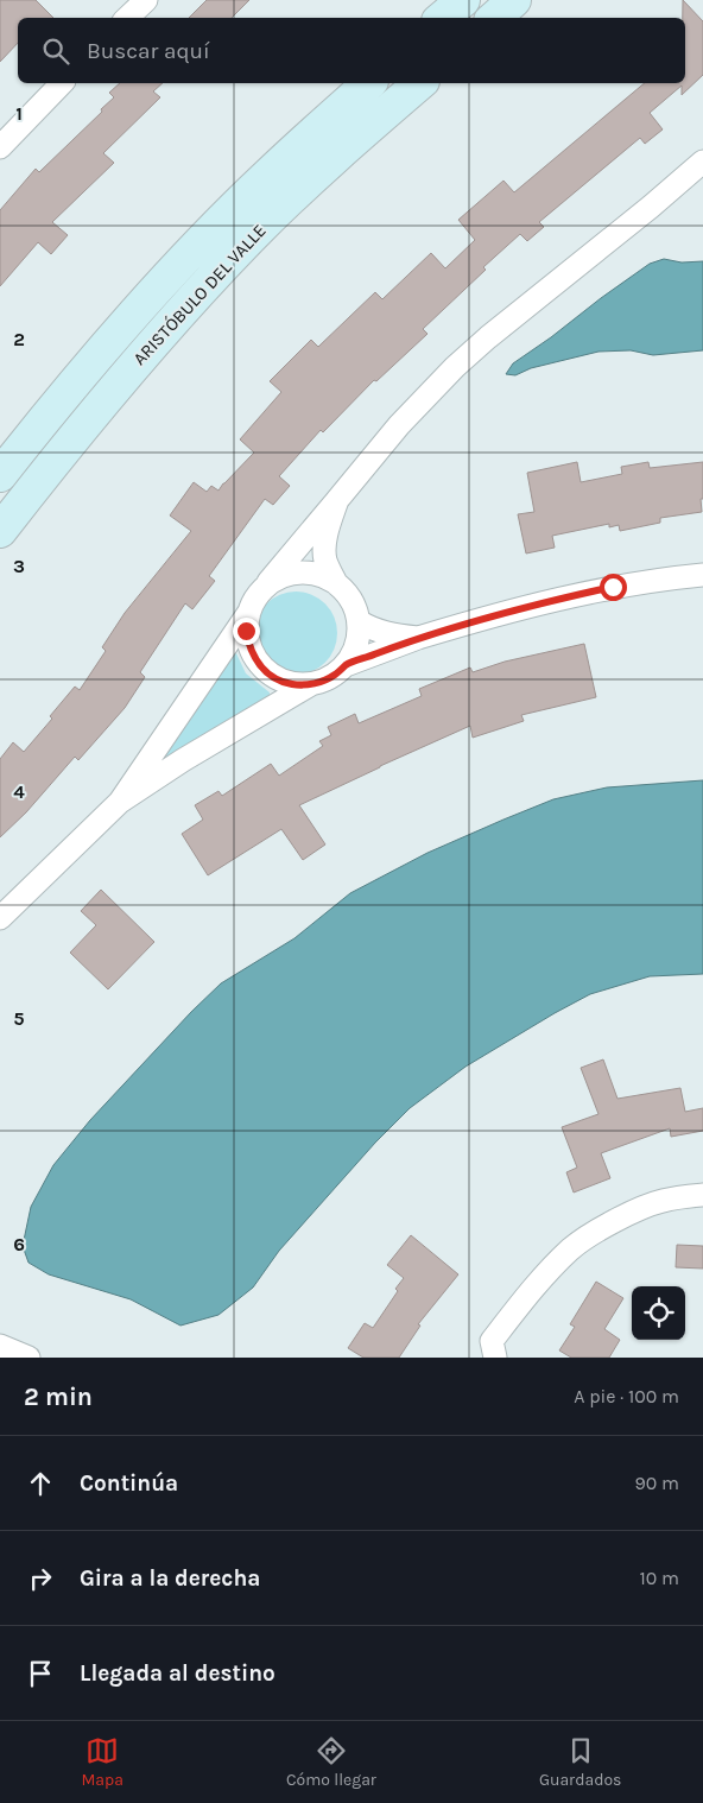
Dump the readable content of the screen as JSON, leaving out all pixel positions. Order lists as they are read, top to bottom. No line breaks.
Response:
{"streets":{"street":["ARISTÓBULO DEL VALLE"]},"page":{"search":"Buscar aquí","heading":["2 min","A pie · 100 m"],"list":[["Continúa","90 m"],["Gira a la derecha","10 m"],"Llegada al destino"],"nav":["Mapa","Cómo llegar","Guardados"]},"grid":{"rows":["1","2","3","4","5","6"]}}
